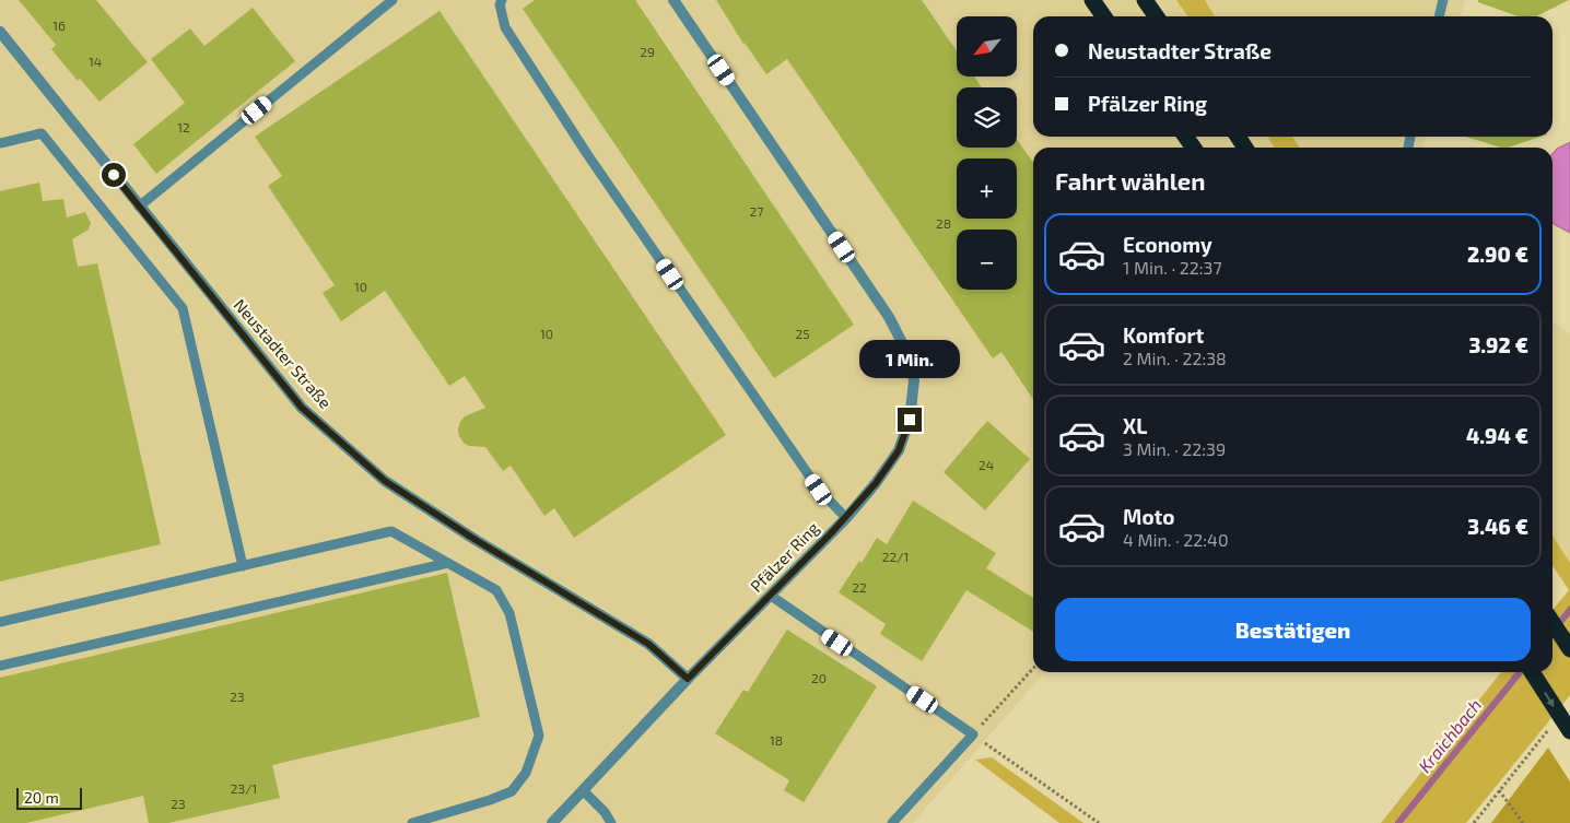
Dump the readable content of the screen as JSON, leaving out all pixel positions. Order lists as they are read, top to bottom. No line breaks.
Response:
{"streets":{"street":["Neustadter Straße","Pfälzer Ring"]},"crossings":[["Neustadter Straße","Pfälzer Ring"]],"water":["Kraichbach"],"house_numbers":["16","29","14","12","27","28","10","10","25","24","22/1","22","20","23","18","23/1","23"],"scale_bar":"20 m","north":"bottom left","page":{"map_buttons":["+","−"],"banner":["Neustadter Straße","Pfälzer Ring"],"heading":"Fahrt wählen","list":[{"name":"Economy","note":"1 Min. · 22:37","value":"2.90 €"},{"name":"Komfort","note":"2 Min. · 22:38","value":"3.92 €"},{"name":"XL","note":"3 Min. · 22:39","value":"4.94 €"},{"name":"Moto","note":"4 Min. · 22:40","value":"3.46 €"}],"bubble":"1 Min.","buttons":"Bestätigen","scale":"20 m"}}
